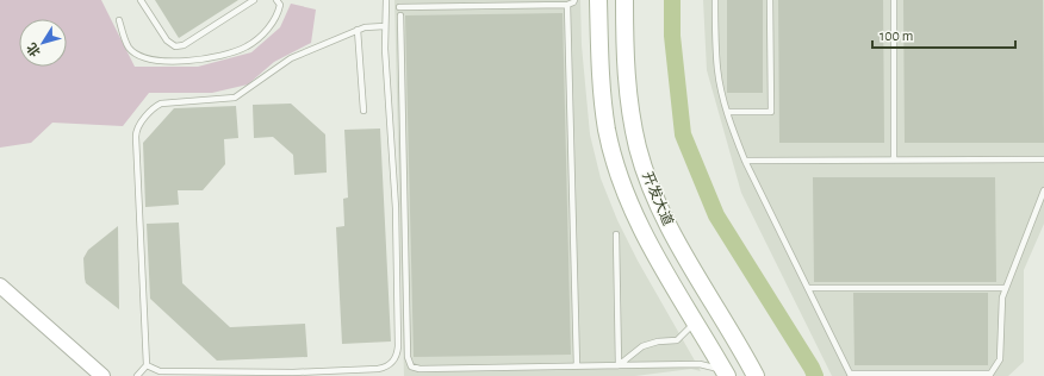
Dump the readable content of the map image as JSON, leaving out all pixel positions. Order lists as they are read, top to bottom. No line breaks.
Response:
{"streets":{"main road":["开发大道"]},"scale_bar":"100 m","north":"bottom left"}
